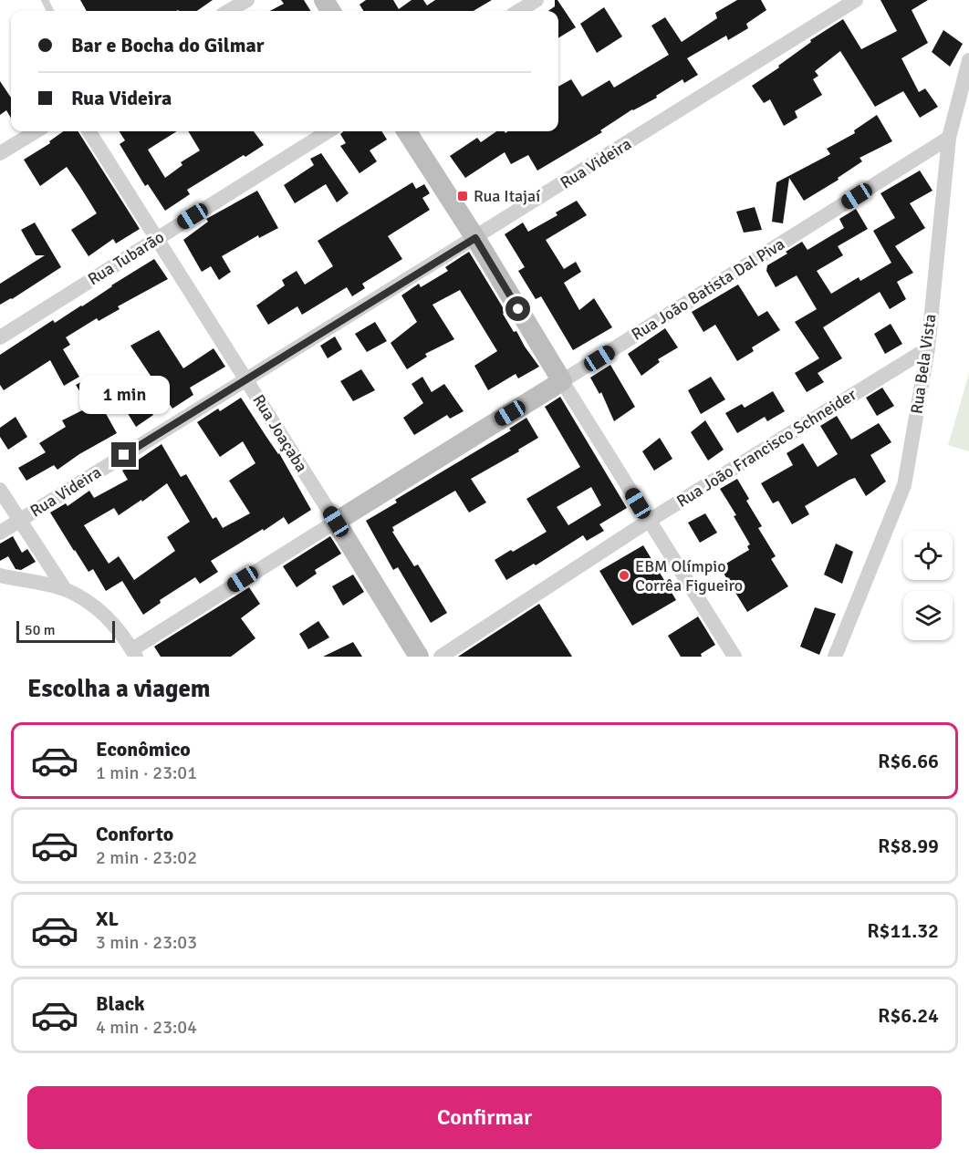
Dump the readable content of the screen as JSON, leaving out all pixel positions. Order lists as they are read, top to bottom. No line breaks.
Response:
{"streets":{"street":["Rua Videira","Rua Tubarão","Rua João Batista Dal Piva","Rua Bela Vista","Rua Joaçaba","Rua João Francisco Schneider"]},"crossings":[["Rua Videira","Rua Joaçaba"],["Rua Tubarão","Rua Joaçaba"],["Rua João Batista Dal Piva","Rua Bela Vista"],["Rua João Batista Dal Piva","Rua Joaçaba"],["Rua Bela Vista","Rua João Francisco Schneider"]],"places":{"transit":["Rua Itajaí"],"other":["EBM Olímpio Corrêa Figueiro"]},"scale_bar":"50 m","page":{"banner":["Bar e Bocha do Gilmar","Rua Videira"],"bubble":"1 min","scale":"50 m","heading":"Escolha a viagem","list":[{"name":"Econômico","note":"1 min · 23:01","value":"R$6.66"},{"name":"Conforto","note":"2 min · 23:02","value":"R$8.99"},{"name":"XL","note":"3 min · 23:03","value":"R$11.32"},{"name":"Black","note":"4 min · 23:04","value":"R$6.24"}],"buttons":"Confirmar"}}
